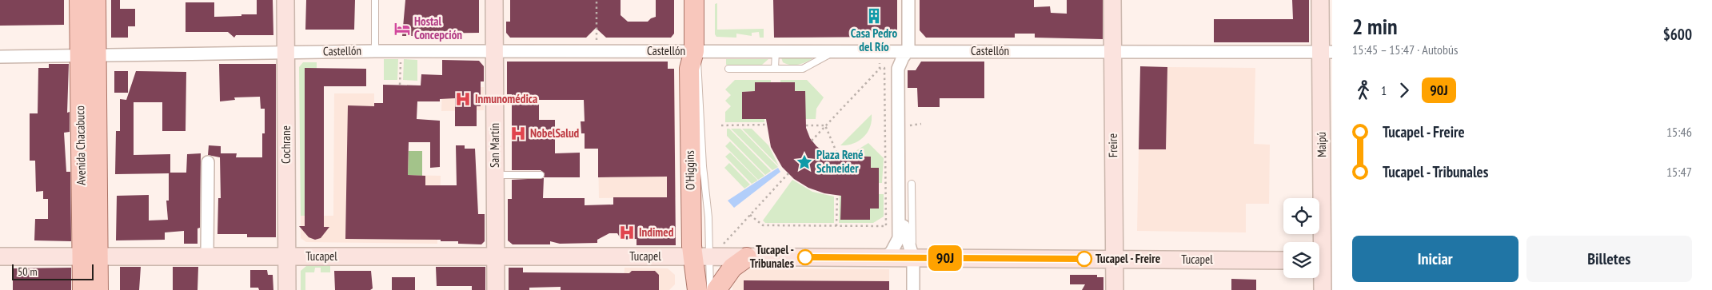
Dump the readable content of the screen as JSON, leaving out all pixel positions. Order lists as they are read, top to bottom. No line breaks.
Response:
{"streets":{"main road":["Cochrane","Maipú","Avenida Chacabuco","San Martín","Freire","O'Higgins","Tucapel"],"street":["Castellón"]},"crossings":[["Castellón","Cochrane"],["Castellón","Maipú"],["Castellón","Avenida Chacabuco"],["Castellón","San Martín"],["Castellón","Freire"],["Castellón","O'Higgins"],["Cochrane","Tucapel"],["Avenida Chacabuco","Tucapel"],["San Martín","Tucapel"],["Freire","Tucapel"],["O'Higgins","Tucapel"]],"places":{"building":["Casa Pedro del Río"],"hotel":["Hostal Concepción"],"hospital":["Inmunomédica","NobelSalud","Indimed"],"place":["Plaza René Schneider"],"other":["Tucapel - Tribunales","Tucapel - Freire"]},"lines":["bus line 90J"],"scale_bar":"50 m","page":{"on_map":"90J","heading":["2 min","15:45 – 15:47 · Autobús","$600"],"legs":["1","90J"],"list":[{"name":"Tucapel - Freire","value":"15:46"},{"name":"Tucapel - Tribunales","value":"15:47"}],"buttons":["Iniciar","Billetes"],"scale":"50 m"}}
